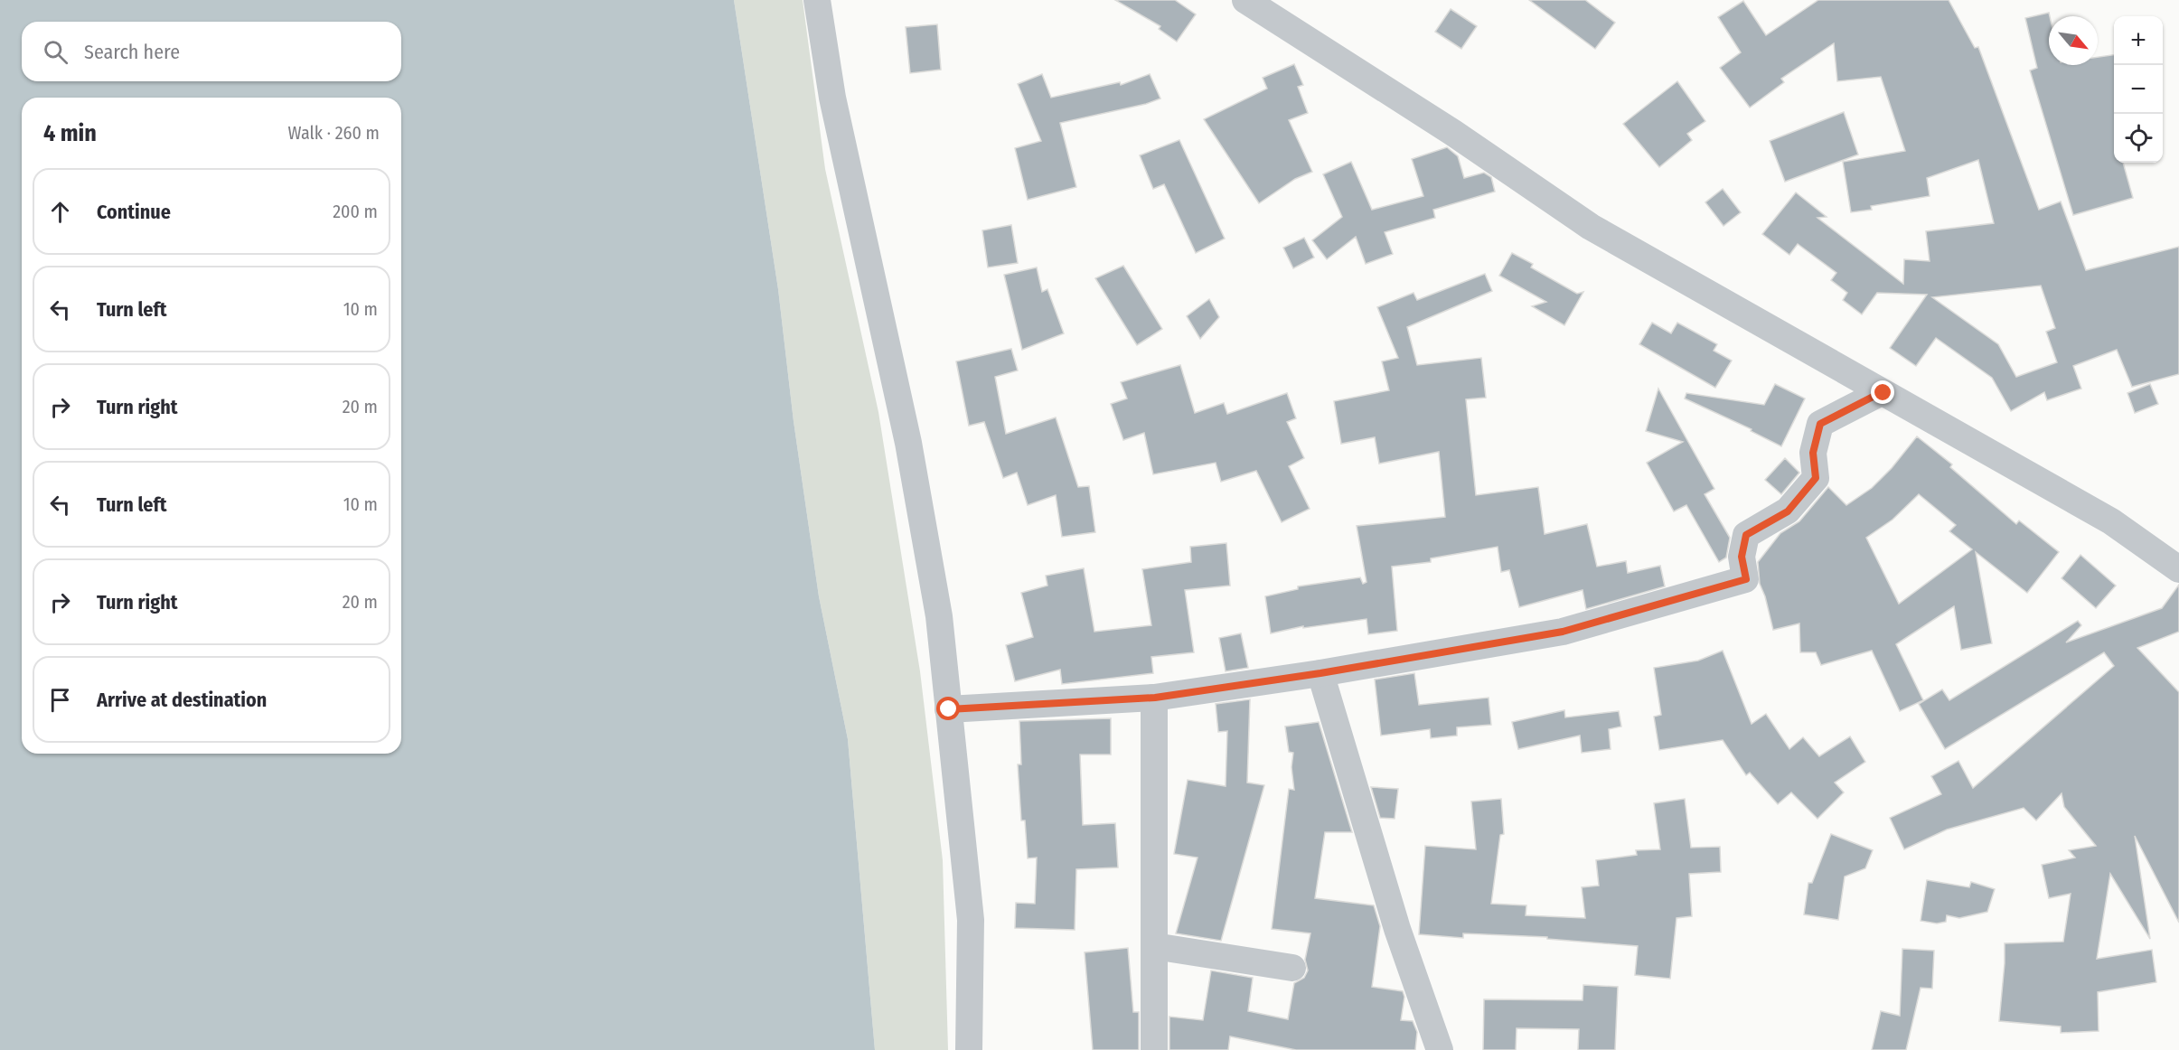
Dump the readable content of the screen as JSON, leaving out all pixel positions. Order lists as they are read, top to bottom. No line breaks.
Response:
{"north":"bottom right","page":{"map_buttons":["+","−"],"search":"Search here","heading":["4 min","Walk · 260 m"],"list":[["Continue","200 m"],["Turn left","10 m"],["Turn right","20 m"],["Turn left","10 m"],["Turn right","20 m"],"Arrive at destination"]}}
